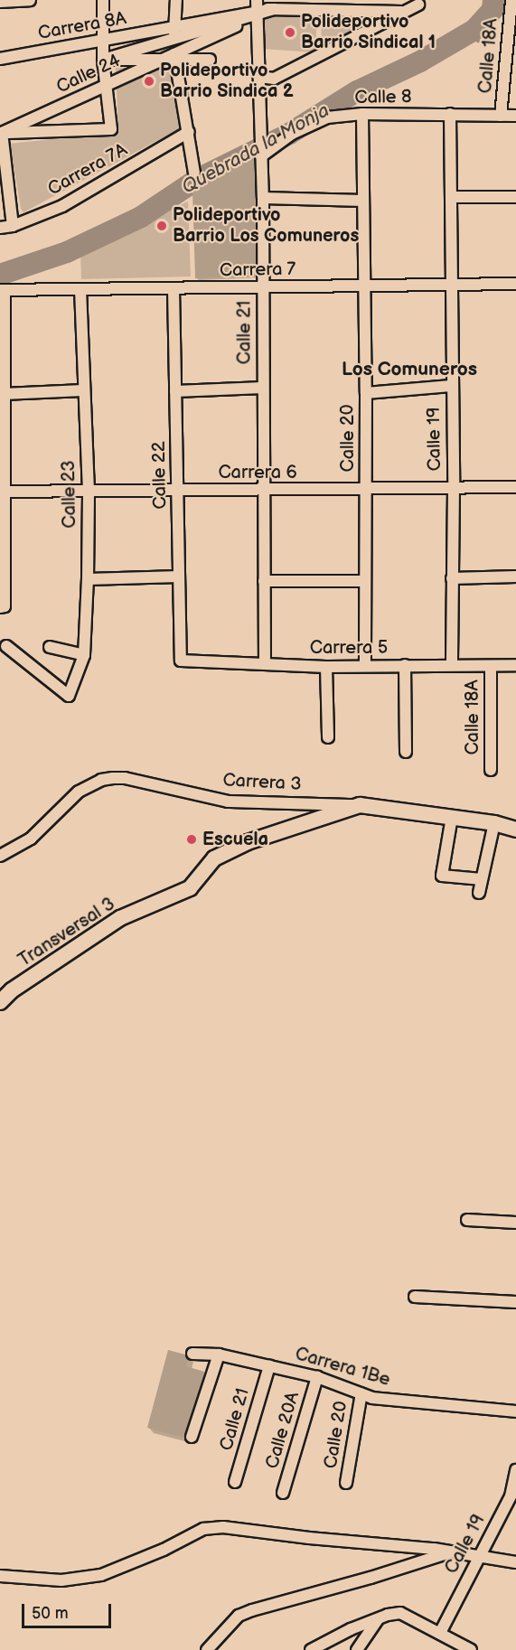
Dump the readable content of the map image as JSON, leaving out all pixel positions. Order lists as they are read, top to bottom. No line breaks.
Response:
{"streets":{"street":["Carrera 8A","Calle 18A","Calle 24","Calle 8","Carrera 7A","Carrera 7","Calle 21","Calle 20","Calle 19","Carrera 6","Calle 22","Calle 23","Carrera 5","Carrera 3","Transversal 3","Carrera 1Be","Calle 20A"]},"crossings":[["Carrera 8A","Calle 24"],["Calle 18A","Calle 8"],["Calle 18A","Carrera 5"],["Calle 8","Calle 21"],["Calle 8","Calle 20"],["Calle 8","Calle 19"],["Carrera 7","Calle 21"],["Carrera 7","Calle 20"],["Carrera 7","Calle 19"],["Carrera 7","Calle 22"],["Carrera 7","Calle 23"],["Calle 21","Carrera 6"],["Calle 21","Carrera 5"],["Calle 21","Carrera 1Be"],["Calle 20","Carrera 6"],["Calle 20","Carrera 5"],["Calle 20","Carrera 1Be"],["Calle 19","Carrera 6"],["Calle 19","Carrera 5"],["Carrera 6","Calle 22"],["Carrera 6","Calle 23"],["Calle 22","Carrera 5"],["Carrera 3","Transversal 3"],["Carrera 1Be","Calle 20A"]],"districts":["Los Comuneros"],"water":["Quebrada la Monja"],"places":["Polideportivo Barrio Sindical 1","Polideportivo Barrio Sindica 2","Polideportivo Barrio Los Comuneros","Escuela"],"scale_bar":"50 m"}
